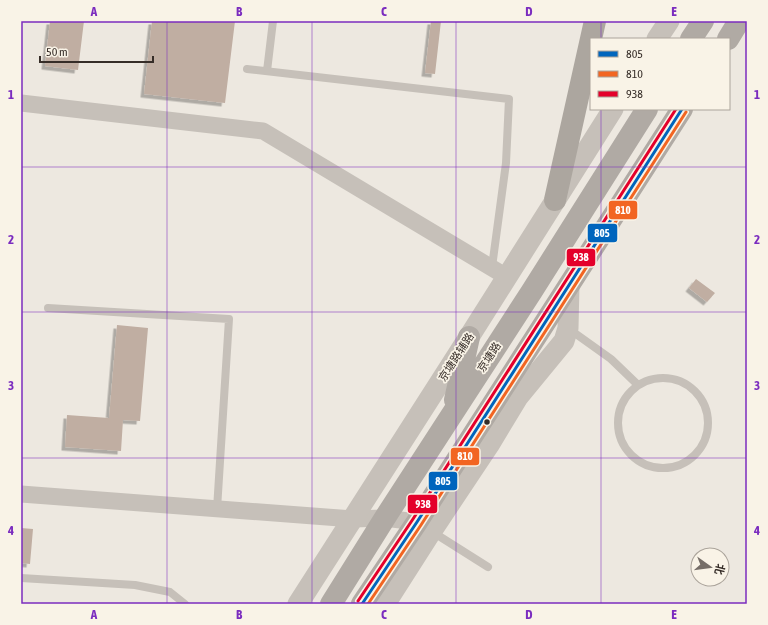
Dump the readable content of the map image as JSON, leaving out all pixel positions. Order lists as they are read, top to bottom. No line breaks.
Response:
{"streets":{"highway":["京塘路"],"street":["京塘路辅路"]},"lines":["transit line 805","transit line 938","transit line 810"],"legend":["805","810","938"],"scale_bar":"50 m","north":"right","grid":{"columns":["A","B","C","D","E"],"rows":["1","2","3","4"]}}
